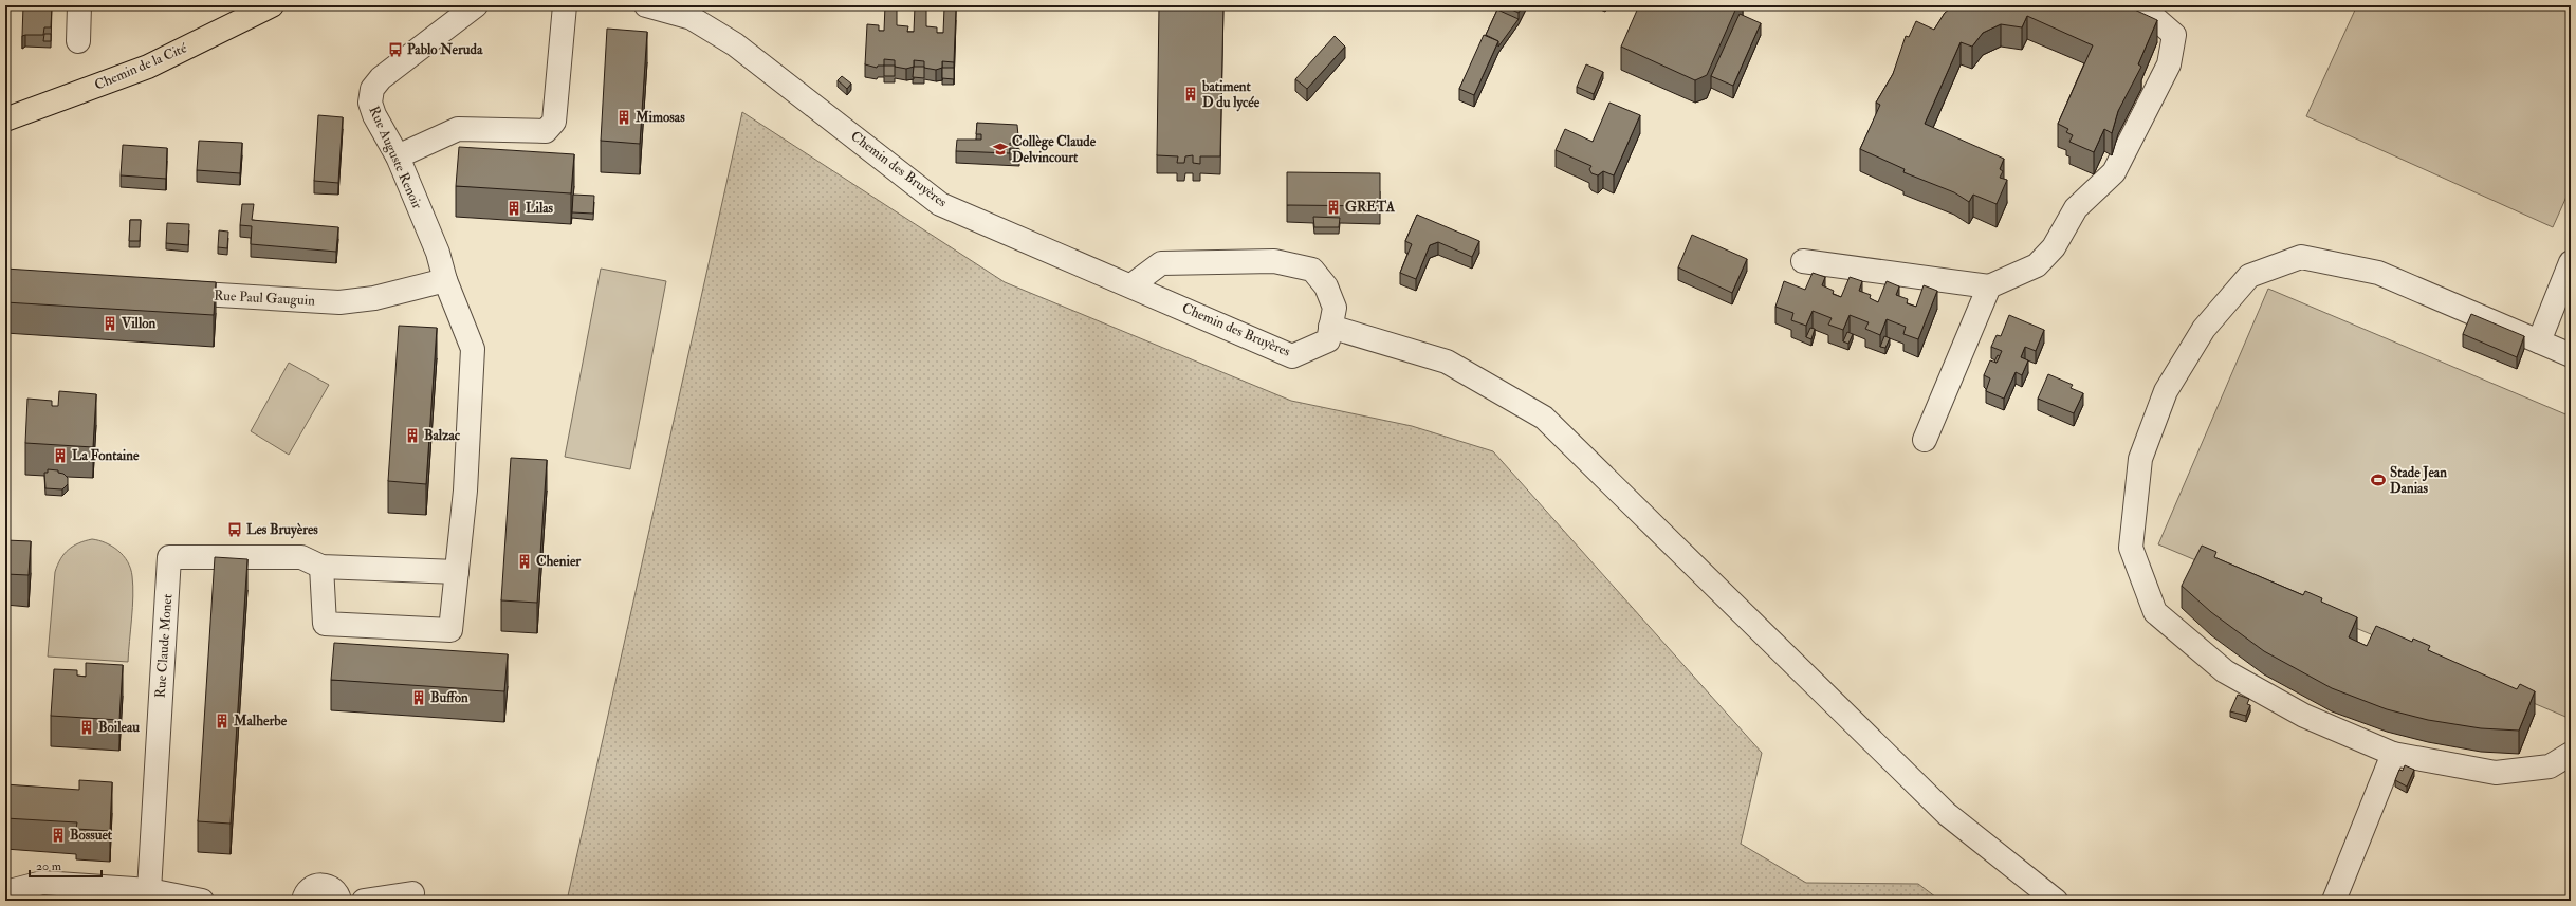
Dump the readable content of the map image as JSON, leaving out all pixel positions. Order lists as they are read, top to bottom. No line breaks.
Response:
{"streets":{"main road":["Chemin de la Cité"],"street":["Rue Auguste Renoir","Chemin des Bruyères","Rue Paul Gauguin","Rue Claude Monet"]},"crossings":[["Rue Auguste Renoir","Rue Paul Gauguin"],["Rue Auguste Renoir","Rue Claude Monet"]],"places":{"bus stop":["Pablo Neruda","Les Bruyères"],"building":["batiment D du lycée","Mimosas","GRETA","Lilas","Villon","Balzac","La Fontaine","Chenier","Buffon","Malherbe","Boileau","Bossuet"],"school or university":["Collège Claude Delvincourt"],"sports":["Stade Jean Danias"]},"scale_bar":"20 m"}
